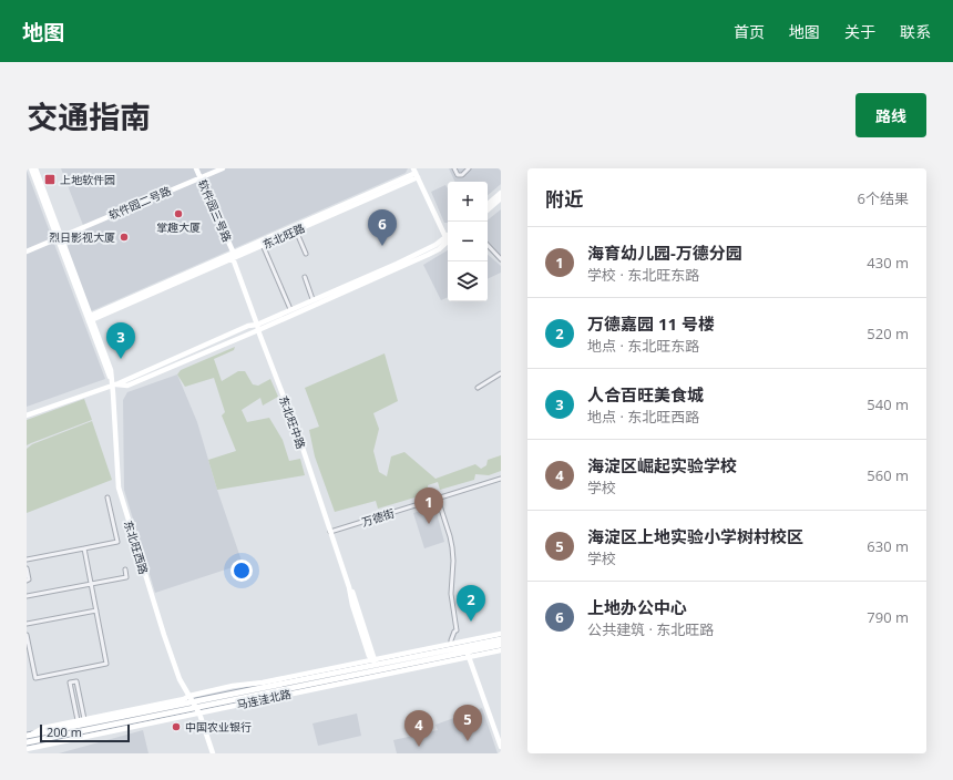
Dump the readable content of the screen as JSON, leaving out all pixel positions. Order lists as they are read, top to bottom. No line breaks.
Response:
{"streets":{"main road":["马连洼北路"],"street":["软件园二号路","软件园三号路","东北旺路","东北旺中路","万德街","东北旺西路"]},"crossings":[["软件园二号路","软件园三号路"],["软件园二号路","东北旺西路"],["软件园三号路","东北旺路"],["软件园三号路","东北旺中路"],["东北旺路","东北旺中路"],["东北旺路","东北旺西路"],["东北旺中路","万德街"],["东北旺中路","马连洼北路"],["东北旺西路","马连洼北路"]],"places":{"transit":["上地软件园"],"other":["掌趣大厦","烈日影视大厦","中国农业银行"]},"scale_bar":"200 m","page":{"header":"地图","nav":["首页","地图","关于","联系"],"title":"交通指南","buttons":"路线","heading":["附近","6个结果"],"map_buttons":["+","−"],"pins":["6","3","1","2","5","4"],"list":[{"mark":"1","name":"海育幼儿园-万德分园","note":"学校 · 东北旺东路","value":"430 m"},{"mark":"2","name":"万德嘉园 11 号楼","note":"地点 · 东北旺东路","value":"520 m"},{"mark":"3","name":"人合百旺美食城","note":"地点 · 东北旺西路","value":"540 m"},{"mark":"4","name":"海淀区崛起实验学校","note":"学校","value":"560 m"},{"mark":"5","name":"海淀区上地实验小学树村校区","note":"学校","value":"630 m"},{"mark":"6","name":"上地办公中心","note":"公共建筑 · 东北旺路","value":"790 m"}],"scale":"200 m"}}
